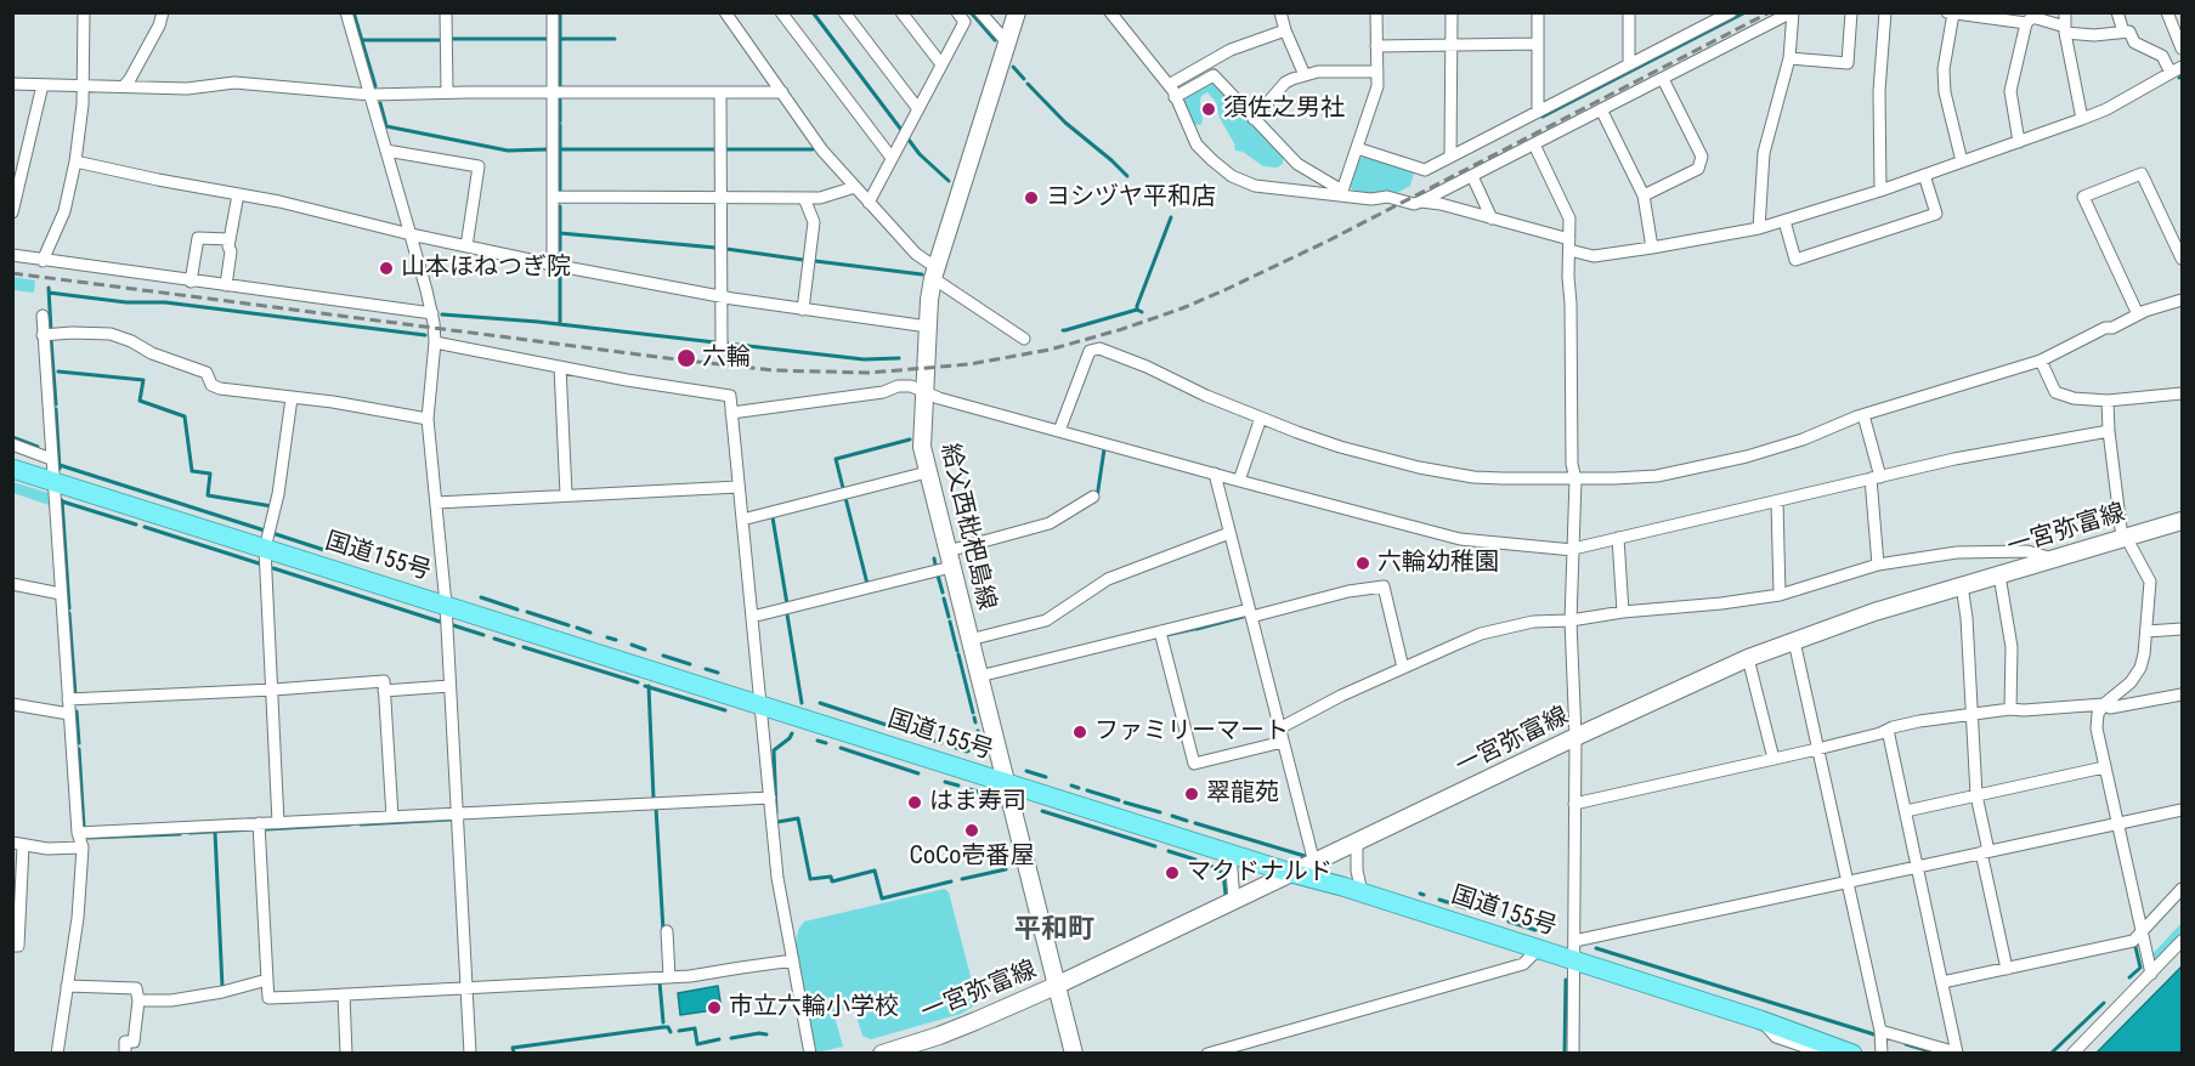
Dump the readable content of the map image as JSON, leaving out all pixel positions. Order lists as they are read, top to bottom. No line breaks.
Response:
{"streets":{"highway":["国道155号"],"main road":["給父西枇杷島線","一宮弥富線"]},"crossings":[["給父西枇杷島線","一宮弥富線"],["給父西枇杷島線","国道155号"],["一宮弥富線","国道155号"]],"districts":["平和町"],"places":["須佐之男社","ヨシヅヤ平和店","山本ほねつぎ院","六輪","六輪幼稚園","ファミリーマート","翠龍苑","はま寿司","CoCo壱番屋","マクドナルド","市立六輪小学校"]}
